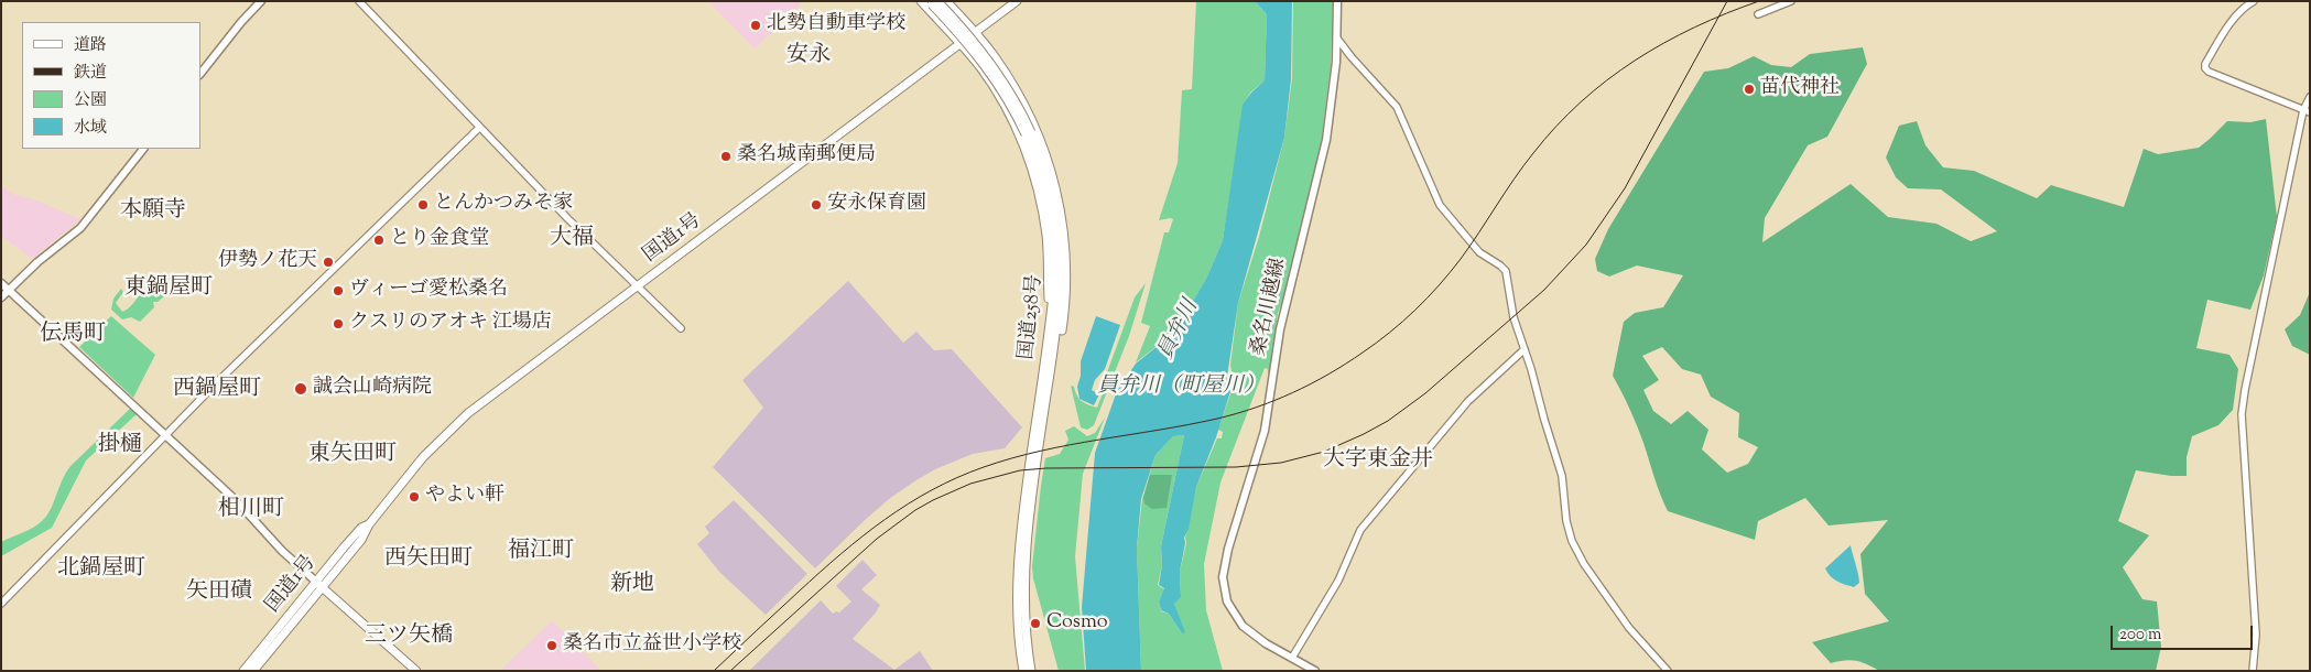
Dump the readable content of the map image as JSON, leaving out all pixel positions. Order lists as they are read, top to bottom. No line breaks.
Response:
{"streets":{"highway":["国道1号","国道258号"],"main road":["桑名川越線"]},"districts":["安永","本願寺","大福","東鍋屋町","伝馬町","西鍋屋町","掛樋","東矢田町","大字東金井","相川町","福江町","西矢田町","北鍋屋町","新地","矢田磧","三ツ矢橋"],"water":["員弁川","員弁川（町屋川）"],"places":["北勢自動車学校","苗代神社","桑名城南郵便局","とんかつみそ家","安永保育園","とり金食堂","伊勢ノ花天","ヴィーゴ愛松桑名","クスリのアオキ 江場店","誠会山崎病院","やよい軒","Cosmo","桑名市立益世小学校"],"legend":["道路","鉄道","公園","水域"],"scale_bar":"200 m"}
